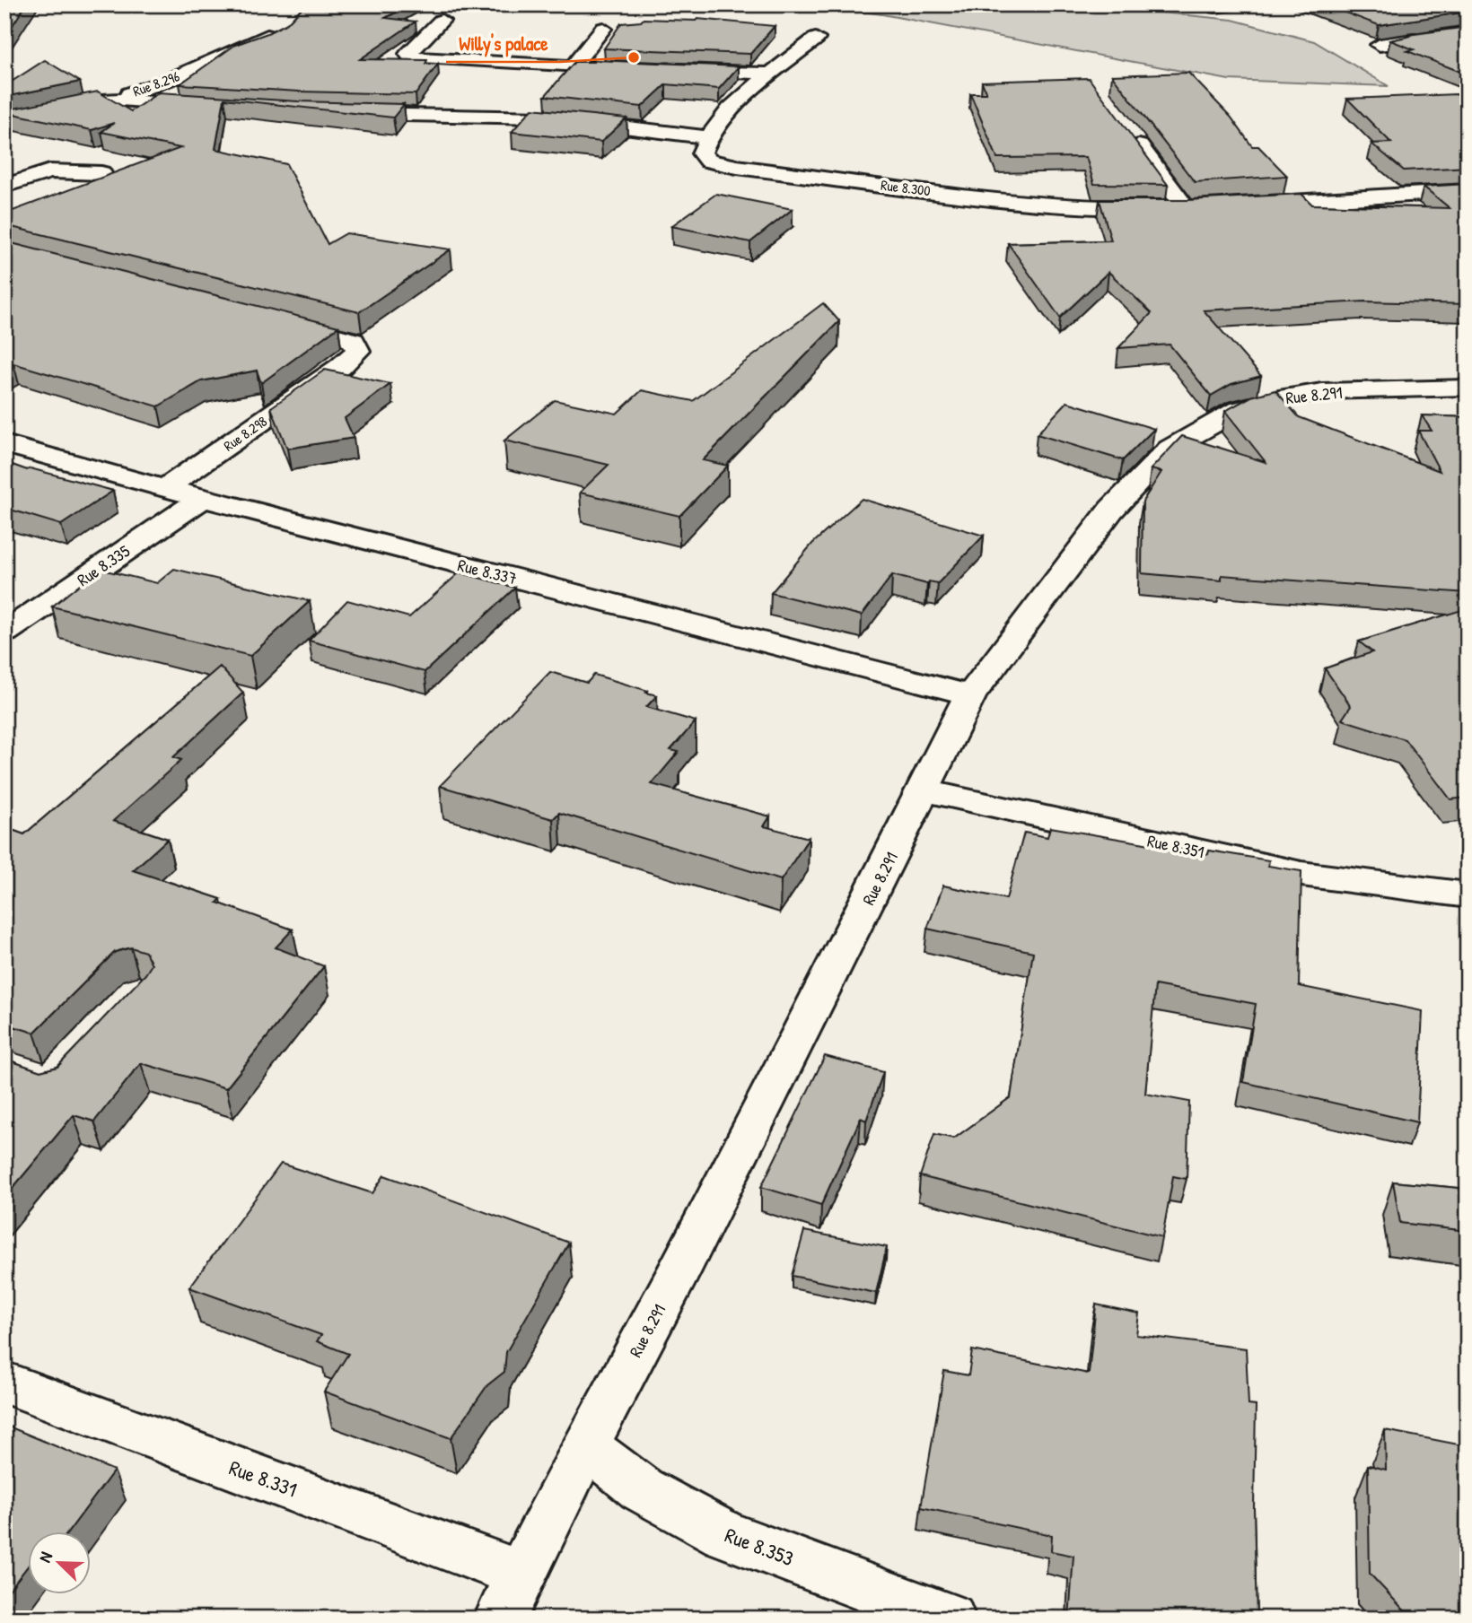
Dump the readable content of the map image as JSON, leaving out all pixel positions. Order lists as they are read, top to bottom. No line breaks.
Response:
{"streets":{"street":["Rue 8.296","Rue 8.300","Rue 8.291","Rue 8.298","Rue 8.335","Rue 8.337","Rue 8.351","Rue 8.331","Rue 8.353"]},"crossings":[["Rue 8.291","Rue 8.337"],["Rue 8.291","Rue 8.351"],["Rue 8.291","Rue 8.331"],["Rue 8.291","Rue 8.353"],["Rue 8.298","Rue 8.337"],["Rue 8.335","Rue 8.337"]],"places":["Willy's palace"],"north":"top left"}
